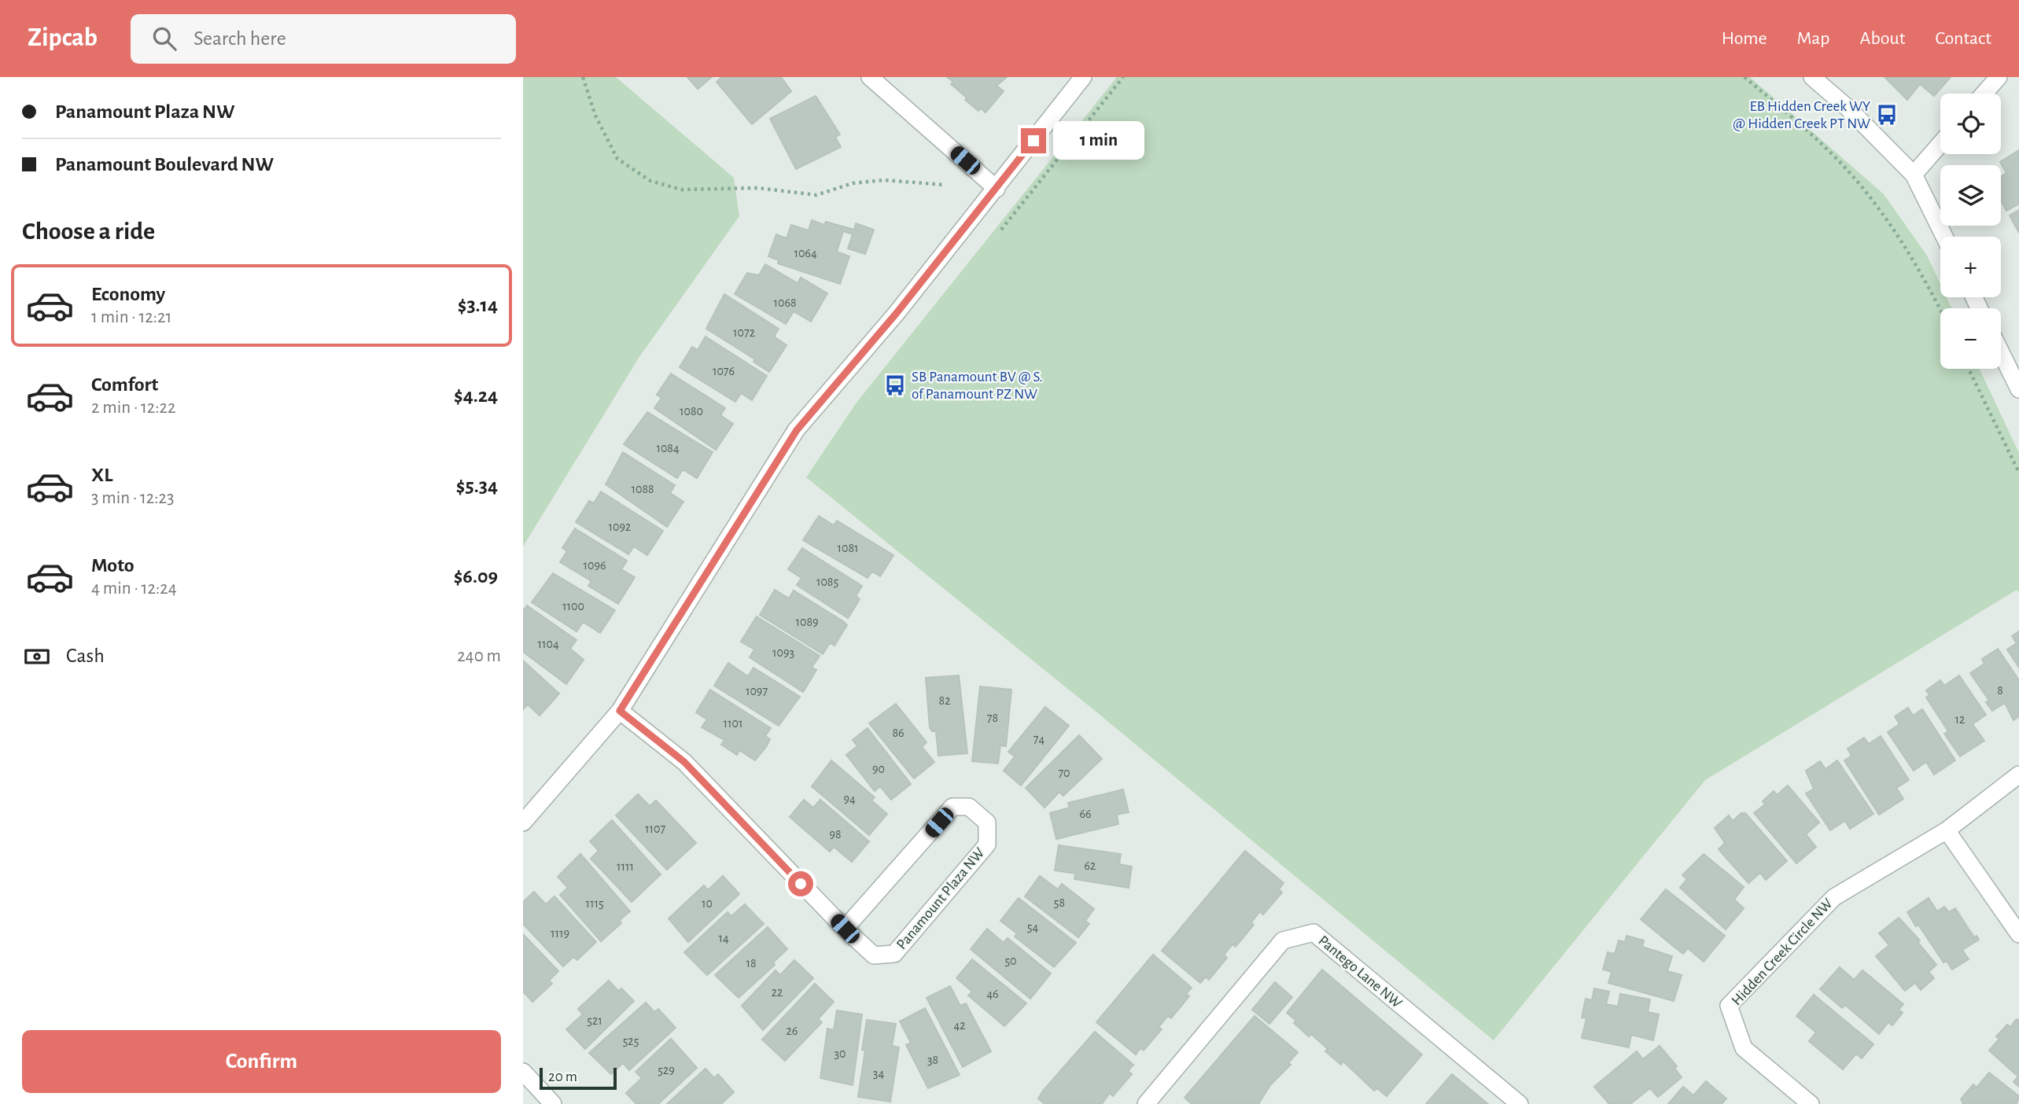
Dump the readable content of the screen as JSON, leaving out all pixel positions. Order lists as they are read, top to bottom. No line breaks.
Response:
{"streets":{"street":["Panamount Plaza NW","Hidden Creek Circle NW","Pantego Lane NW"]},"places":{"bus stop":["EB Hidden Creek WY @ Hidden Creek PT NW","SB Panamount BV @ S. of Panamount PZ NW"]},"house_numbers":["1064","1068","1072","1076","1080","1084","1088","1092","1081","1096","1085","1100","1089","1104","1093","8","1097","82","78","12","1101","86","74","90","70","94","66","1107","98","62","1111","58","1115","10","54","1119","14","50","18","22","46","521","42","26","525","30","38","529","34"],"scale_bar":"20 m","page":{"header":"Zipcab","search":"Search here","nav":["Home","Map","About","Contact"],"banner":["Panamount Plaza NW","Panamount Boulevard NW"],"map_buttons":["+","−"],"bubble":"1 min","heading":"Choose a ride","list":[{"name":"Economy","note":"1 min · 12:21","value":"$3.14"},{"name":"Comfort","note":"2 min · 12:22","value":"$4.24"},{"name":"XL","note":"3 min · 12:23","value":"$5.34"},{"name":"Moto","note":"4 min · 12:24","value":"$6.09"}],"pay":["Cash","240 m"],"buttons":"Confirm","scale":"20 m"}}
